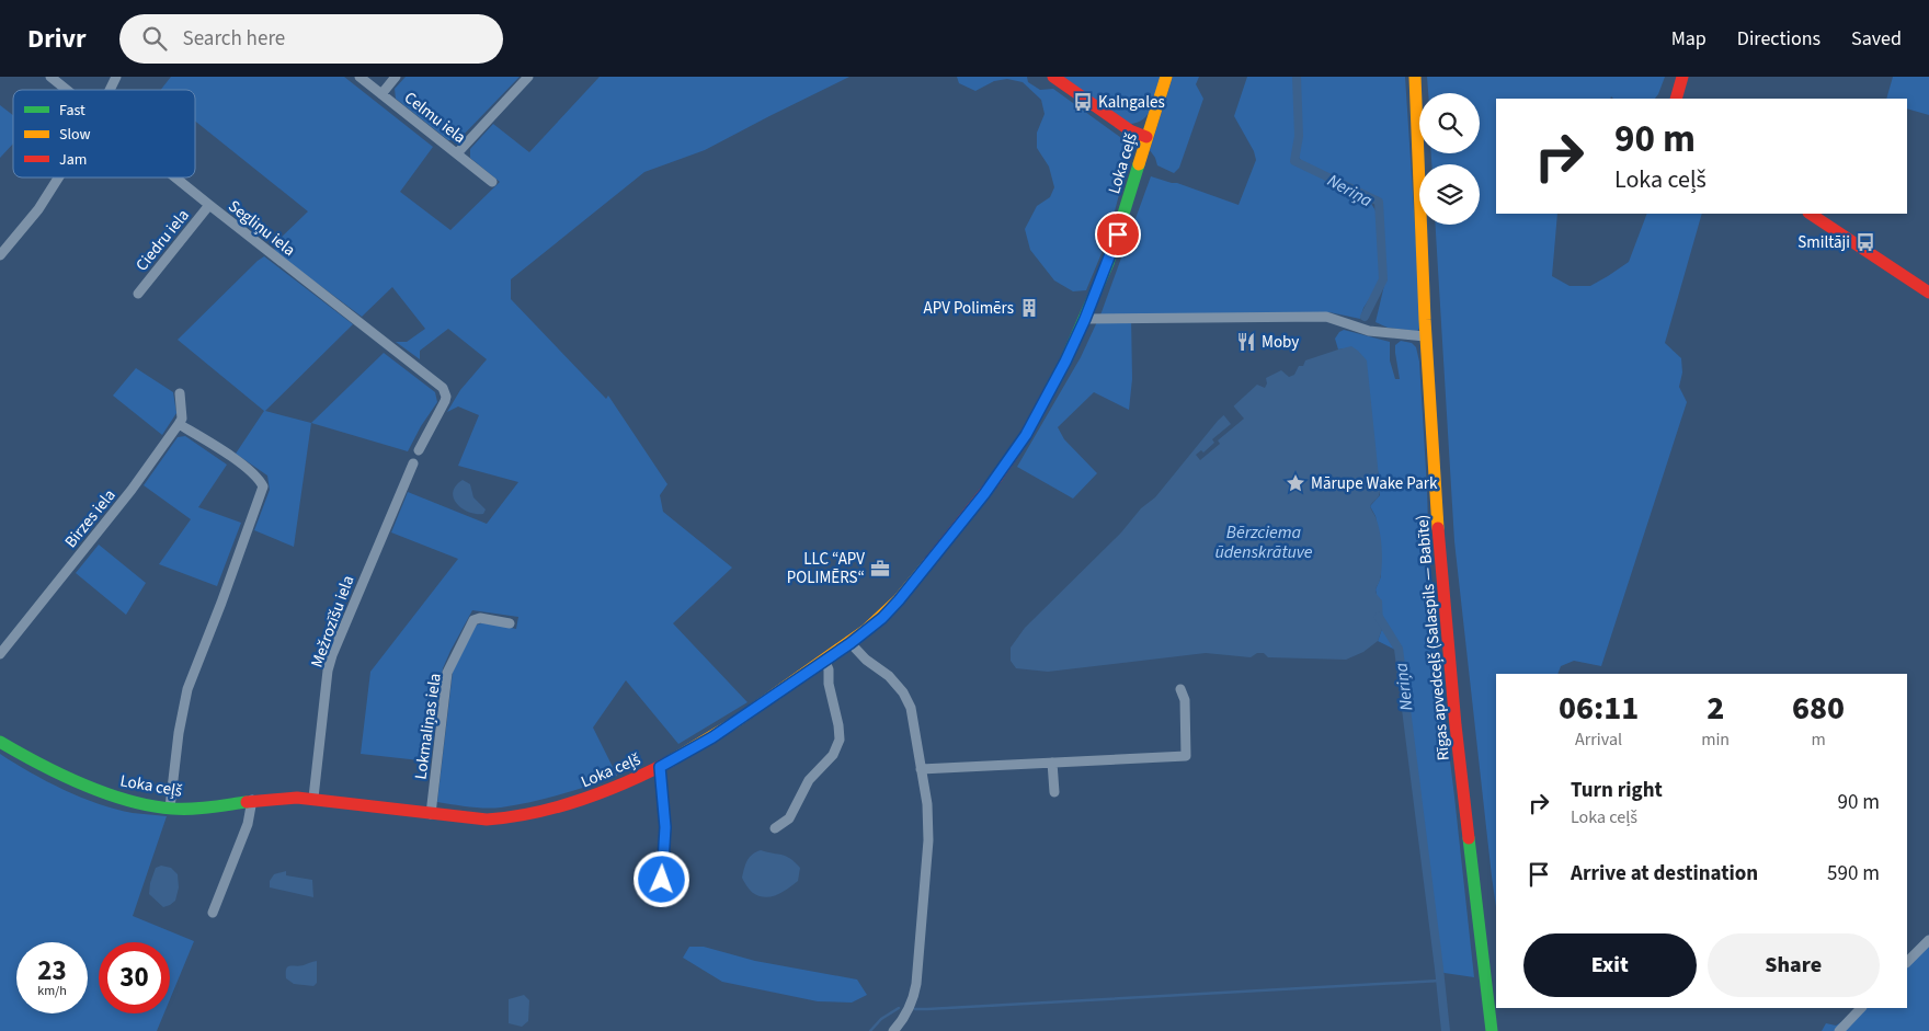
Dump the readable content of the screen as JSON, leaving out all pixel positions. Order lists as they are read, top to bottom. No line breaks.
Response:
{"streets":{"main road":["Loka ceļš","Rīgas apvedceļš (Salaspils — Babīte)"],"street":["Celmu iela","Segliņu iela","Ciedru iela","Birzes iela","Mežrozīšu iela","Lokmaliņas iela"]},"crossings":[["Loka ceļš","Mežrozīšu iela"],["Loka ceļš","Lokmaliņas iela"],["Segliņu iela","Ciedru iela"]],"water":["Neriņa","Bērzciema ūdenskrātuve"],"places":{"bus stop":["Kalngales","Smiltāji"],"building":["APV Polimērs"],"restaurant":["Moby"],"place":["Mārupe Wake Park"],"office":["LLC “APV POLIMĒRS“"]},"legend":["Fast","Slow","Jam"],"page":{"header":"Drivr","search":"Search here","nav":["Map","Directions","Saved"],"turn":["90 m","Loka ceļš"],"eta":["06:11","Arrival","2","min","680","m"],"list":[{"name":"Turn right","note":"Loka ceļš","value":"90 m"},{"name":"Arrive at destination","value":"590 m"}],"buttons":["Exit","Share"],"speed":"23 km/h","limit":"30"}}
